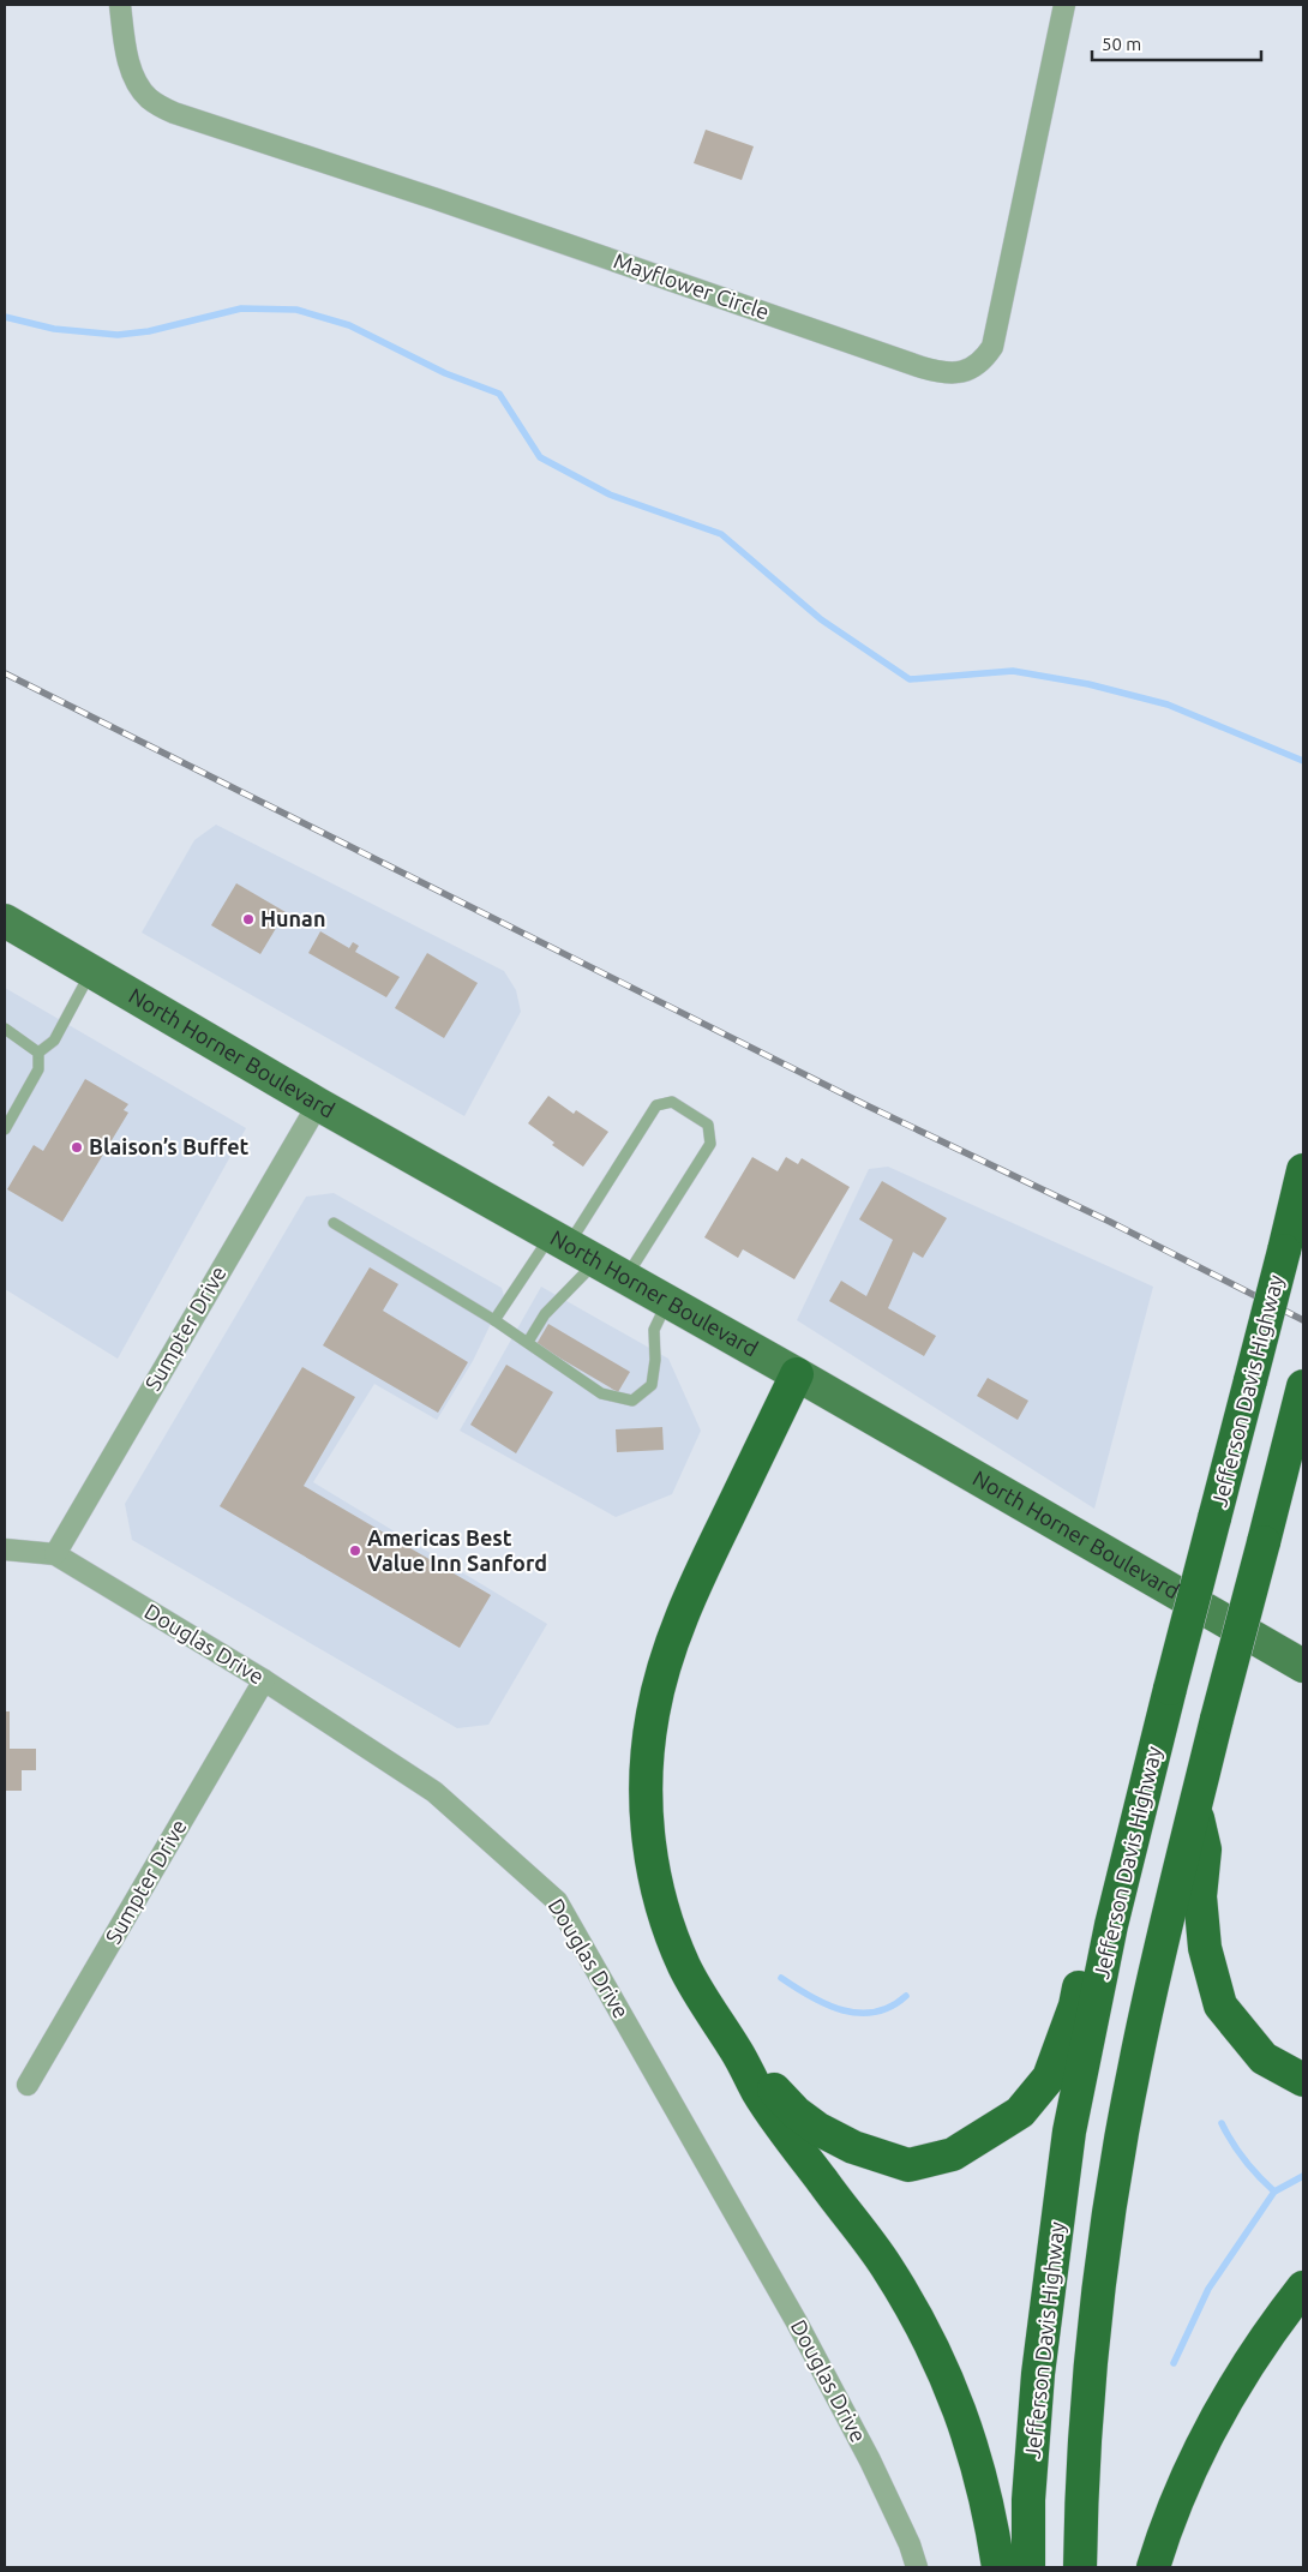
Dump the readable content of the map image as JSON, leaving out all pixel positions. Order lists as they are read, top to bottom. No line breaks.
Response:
{"streets":{"highway":["Jefferson Davis Highway"],"main road":["North Horner Boulevard"],"street":["Mayflower Circle","Sumpter Drive","Douglas Drive"]},"crossings":[["North Horner Boulevard","Sumpter Drive"],["Sumpter Drive","Douglas Drive"]],"places":["Hunan","Blaison’s Buffet","Americas Best Value Inn Sanford"],"scale_bar":"50 m"}
